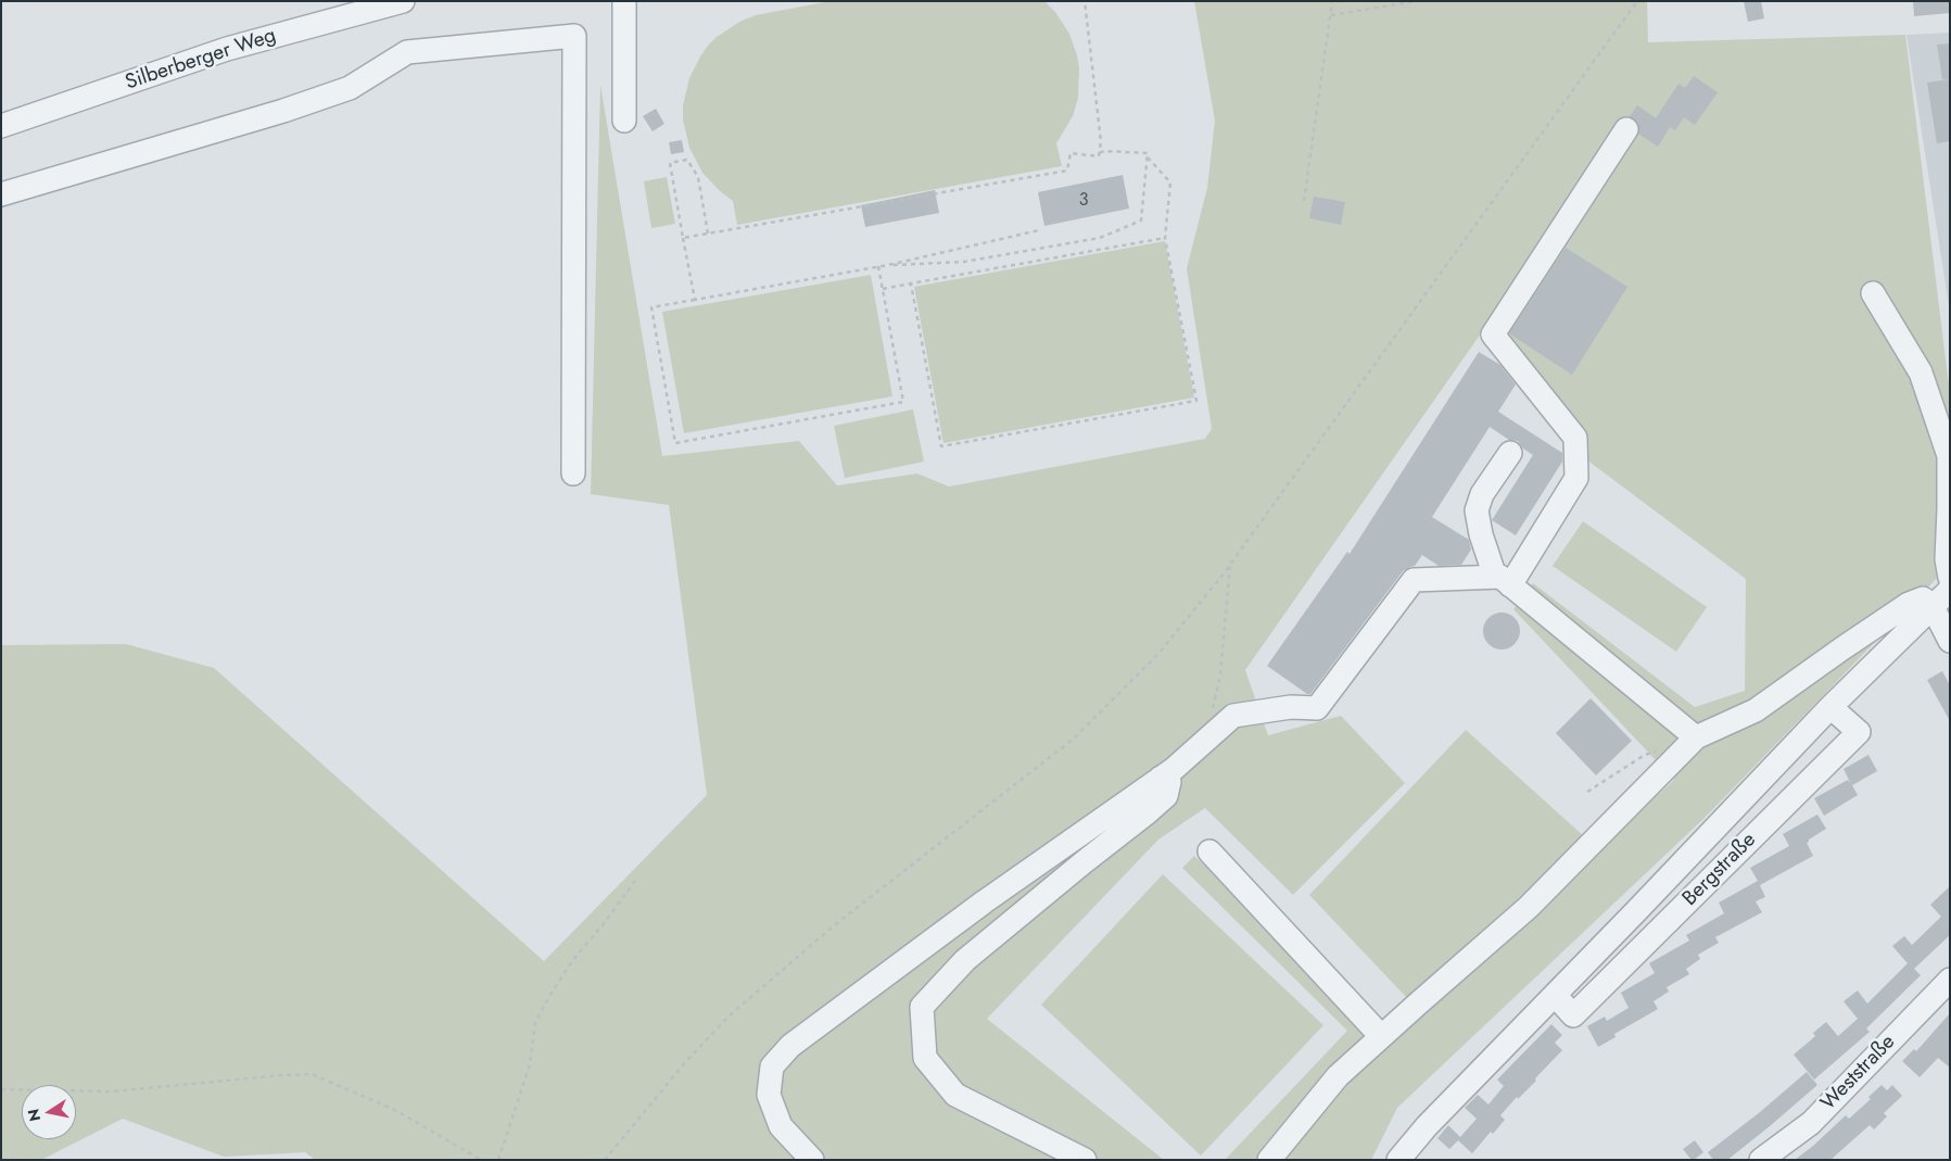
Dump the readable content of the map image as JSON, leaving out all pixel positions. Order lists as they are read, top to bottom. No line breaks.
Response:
{"streets":{"street":["Silberberger Weg","Bergstraße","Weststraße"]},"house_numbers":["3"],"north":"left"}
